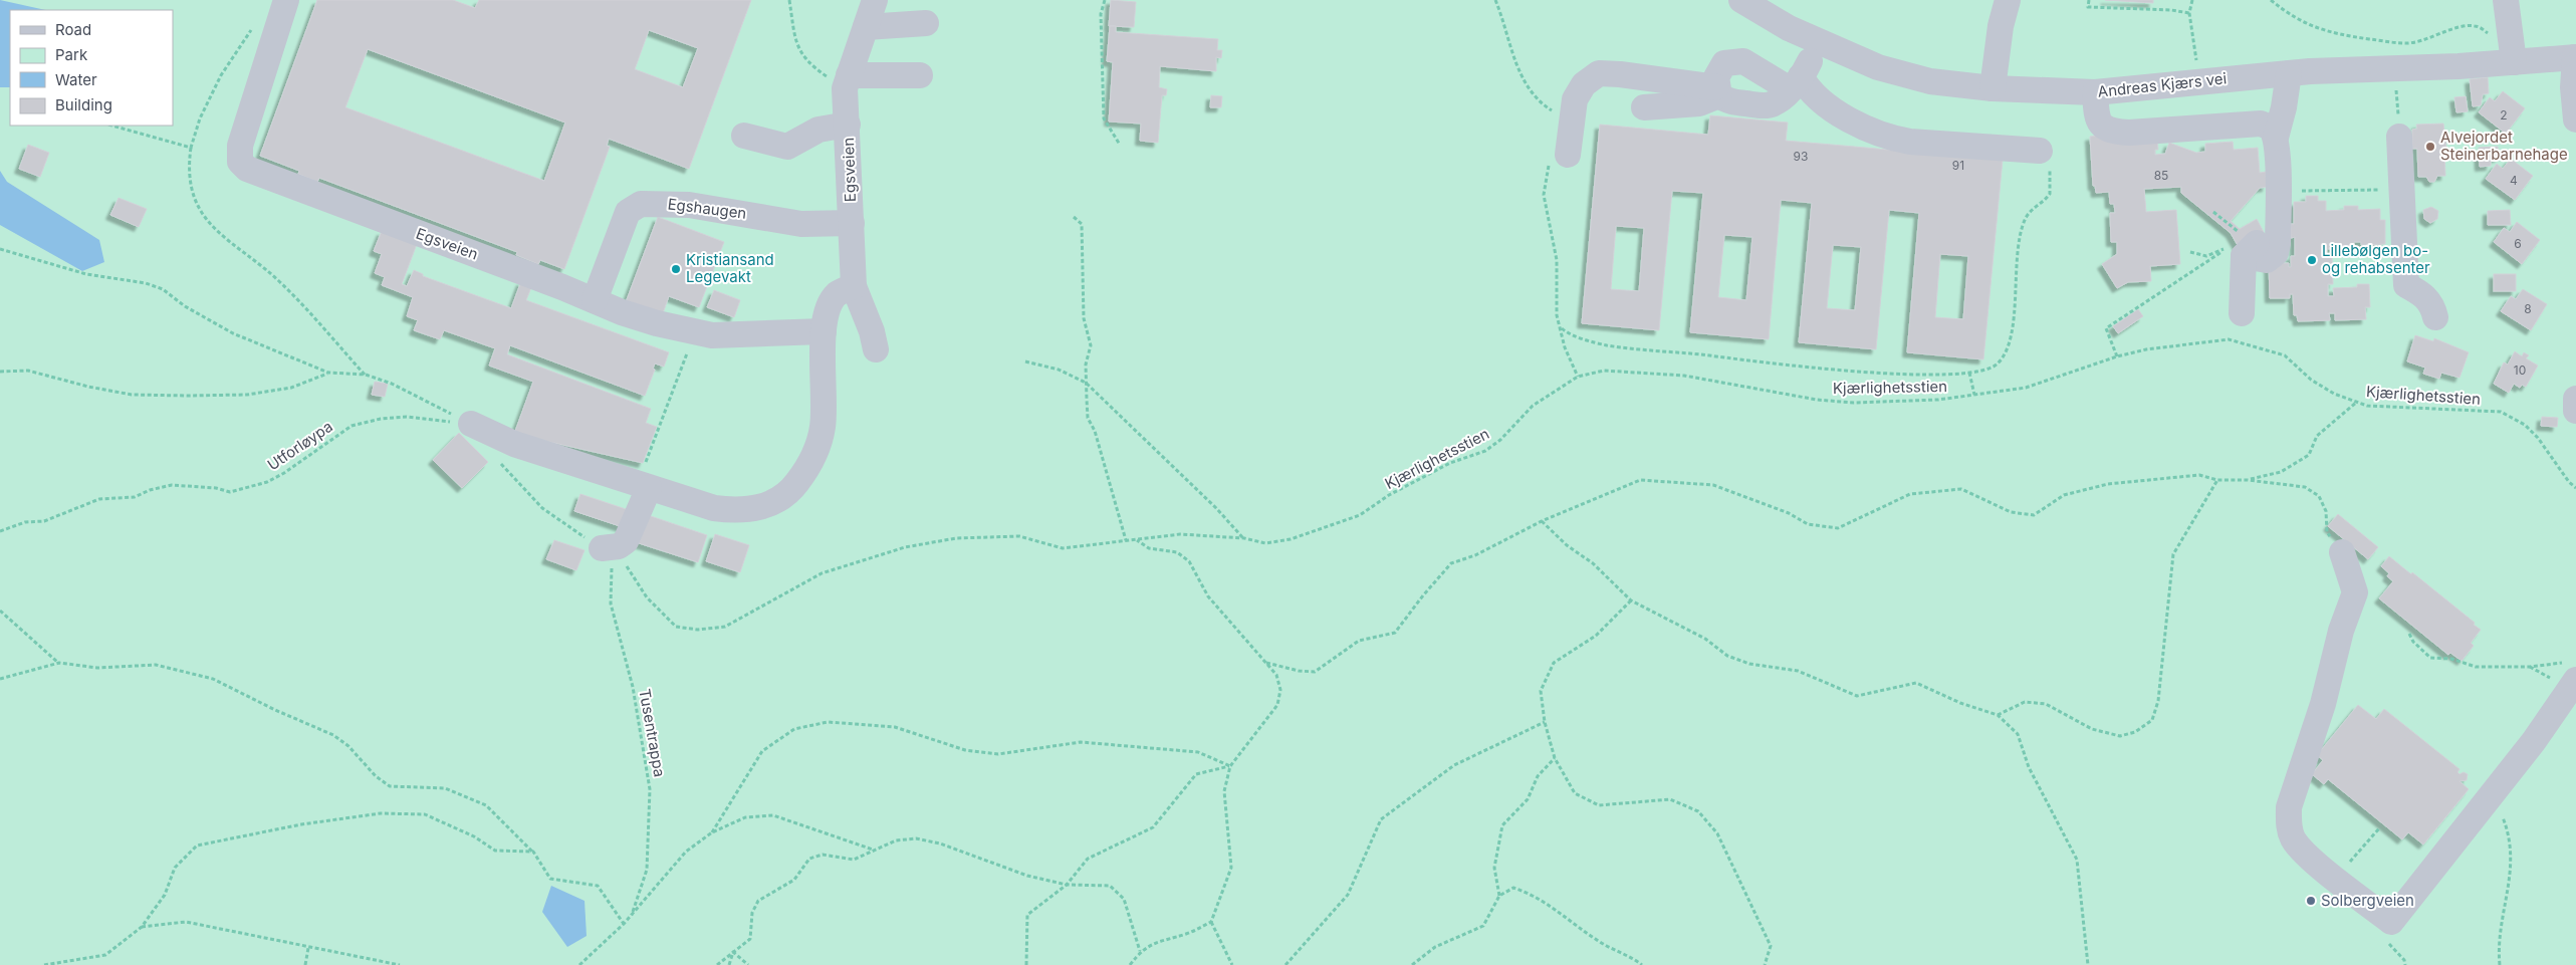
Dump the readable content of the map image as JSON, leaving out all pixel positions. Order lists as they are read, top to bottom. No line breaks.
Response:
{"streets":{"street":["Andreas Kjærs vei","Egsveien","Egshaugen"],"path":["Kjærlighetsstien","Utforløypa","Tusentrappa"]},"crossings":[["Egsveien","Egshaugen"],["Kjærlighetsstien","Tusentrappa"]],"places":["Alvejordet Steinerbarnehage","Lillebølgen bo- og rehabsenter","Kristiansand Legevakt","Solbergveien"],"house_numbers":["2","93","91","85","4","6","8","10"],"legend":["Road","Park","Water","Building"]}
